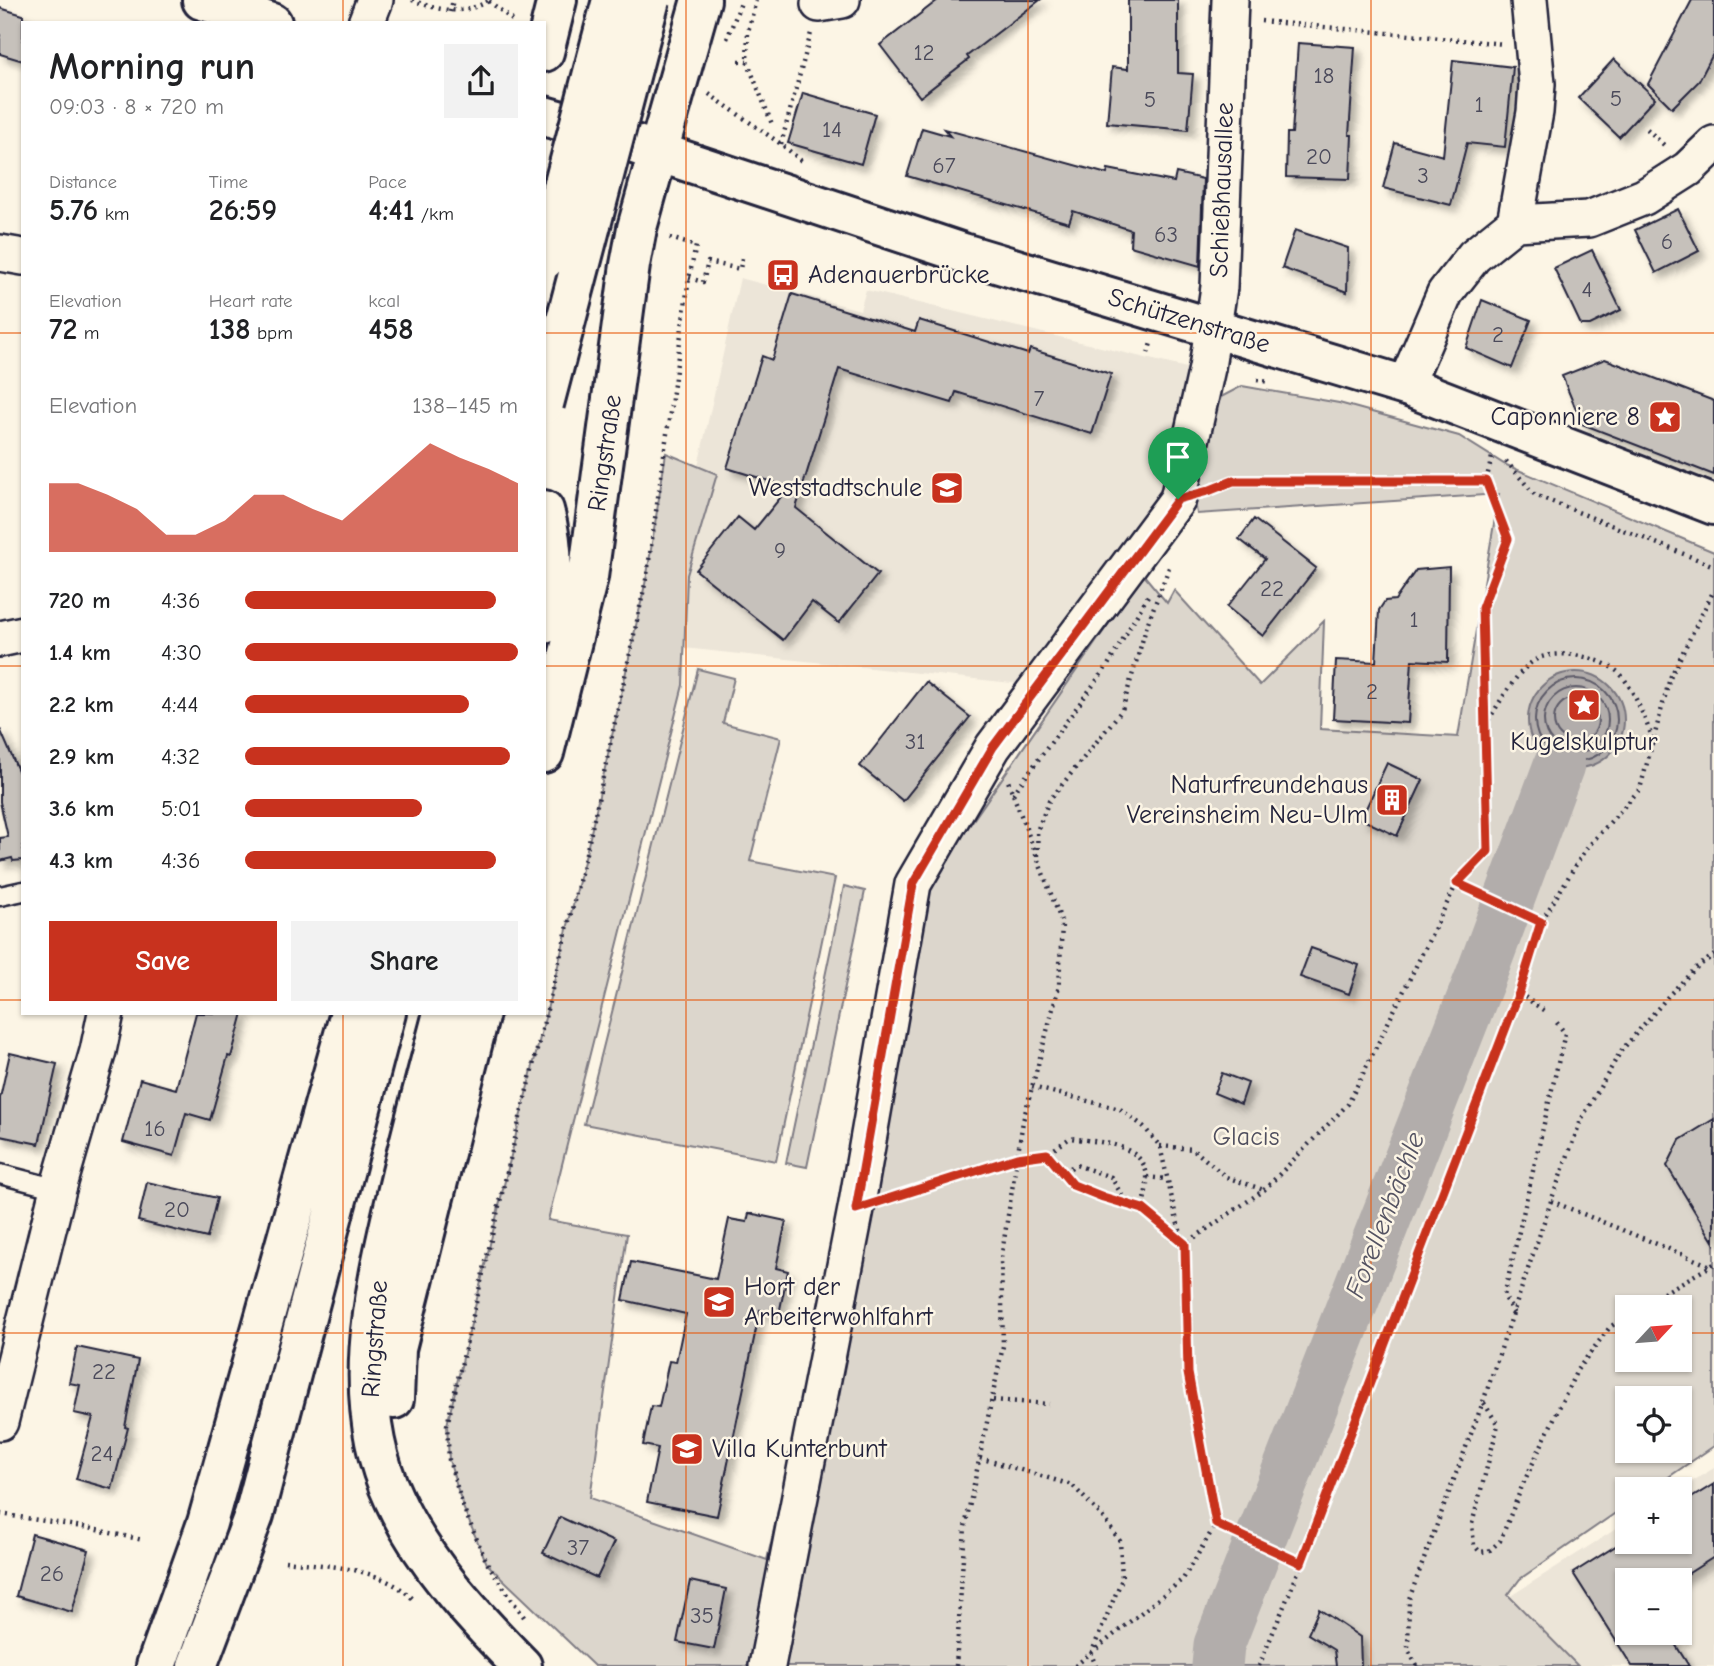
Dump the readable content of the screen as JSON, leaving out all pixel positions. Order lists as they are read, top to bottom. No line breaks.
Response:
{"streets":{"main road":["Schützenstraße","Ringstraße"],"street":["Schießhausallee"]},"crossings":[["Schießhausallee","Schützenstraße"],["Schützenstraße","Ringstraße"]],"water":["Forellenbächle"],"parks":["Glacis"],"places":{"bus stop":["Adenauerbrücke"],"place":["Caponniere 8","Kugelskulptur"],"school or university":["Weststadtschule","Hort der Arbeiterwohlfahrt","Villa Kunterbunt"],"building":["Naturfreundehaus Vereinsheim Neu-Ulm"]},"house_numbers":["12","18","5","5","1","14","20","67","3","63","6","4","2","7","9","22","1","2","31","16","20","22","24","37","26","35"],"north":"top right","page":{"heading":["Morning run","09:03 · 8 × 720 m"],"stats":[["Distance","5.76 km"],["Time","26:59"],["Pace","4:41 /km"],["Elevation","72 m"],["Heart rate","138 bpm"],["kcal","458"]],"chart":["Elevation","138–145 m"],"list":[{"name":"720 m","note":"4:36"},{"name":"1.4 km","note":"4:30"},{"name":"2.2 km","note":"4:44"},{"name":"2.9 km","note":"4:32"},{"name":"3.6 km","note":"5:01"},{"name":"4.3 km","note":"4:36"}],"buttons":["Save","Share"],"map_buttons":["+","−"]}}
